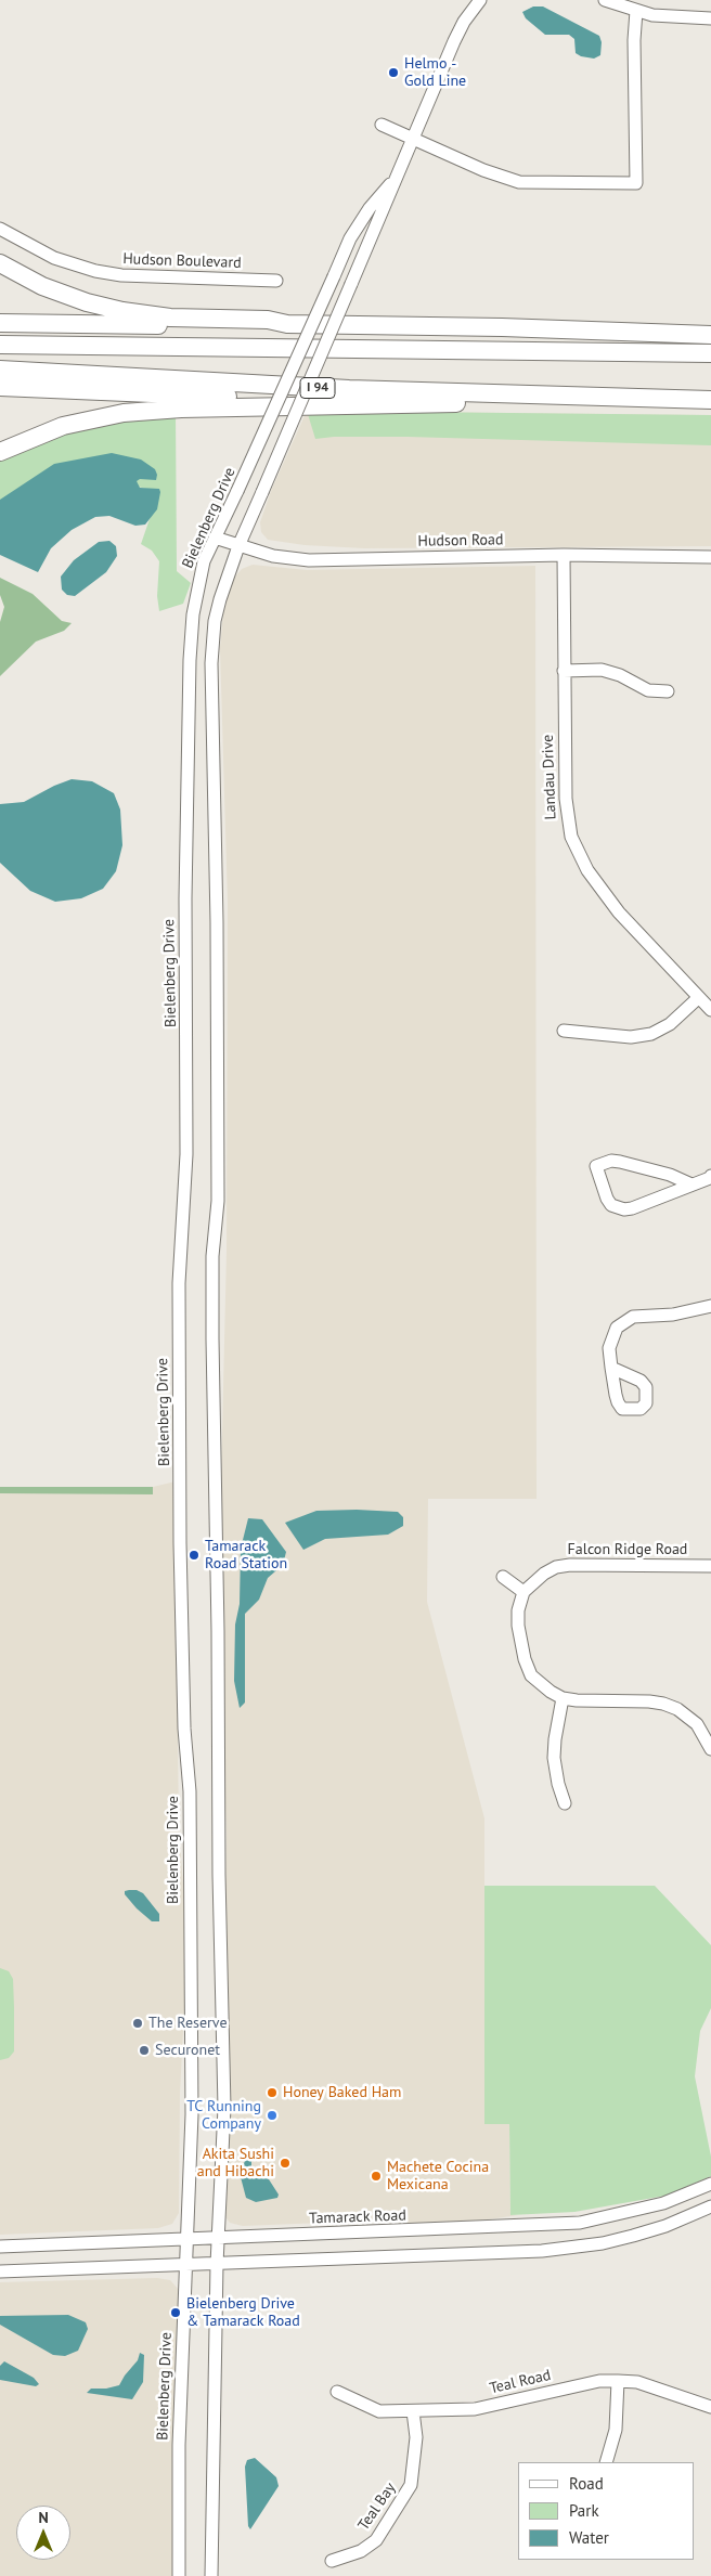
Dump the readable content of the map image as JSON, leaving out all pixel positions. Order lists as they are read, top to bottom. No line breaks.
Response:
{"streets":{"highway":["I 94"],"street":["Hudson Boulevard","Bielenberg Drive","Hudson Road","Landau Drive","Falcon Ridge Road","Tamarack Road","Teal Road","Teal Bay"]},"crossings":[["Bielenberg Drive","Hudson Road"],["Bielenberg Drive","Tamarack Road"],["Hudson Road","Landau Drive"],["Teal Road","Teal Bay"]],"places":["Helmo - Gold Line","Tamarack Road Station","The Reserve","Securonet","Honey Baked Ham","TC Running Company","Akita Sushi and Hibachi","Machete Cocina Mexicana","Bielenberg Drive & Tamarack Road"],"legend":["Road","Park","Water"],"north":"top"}
